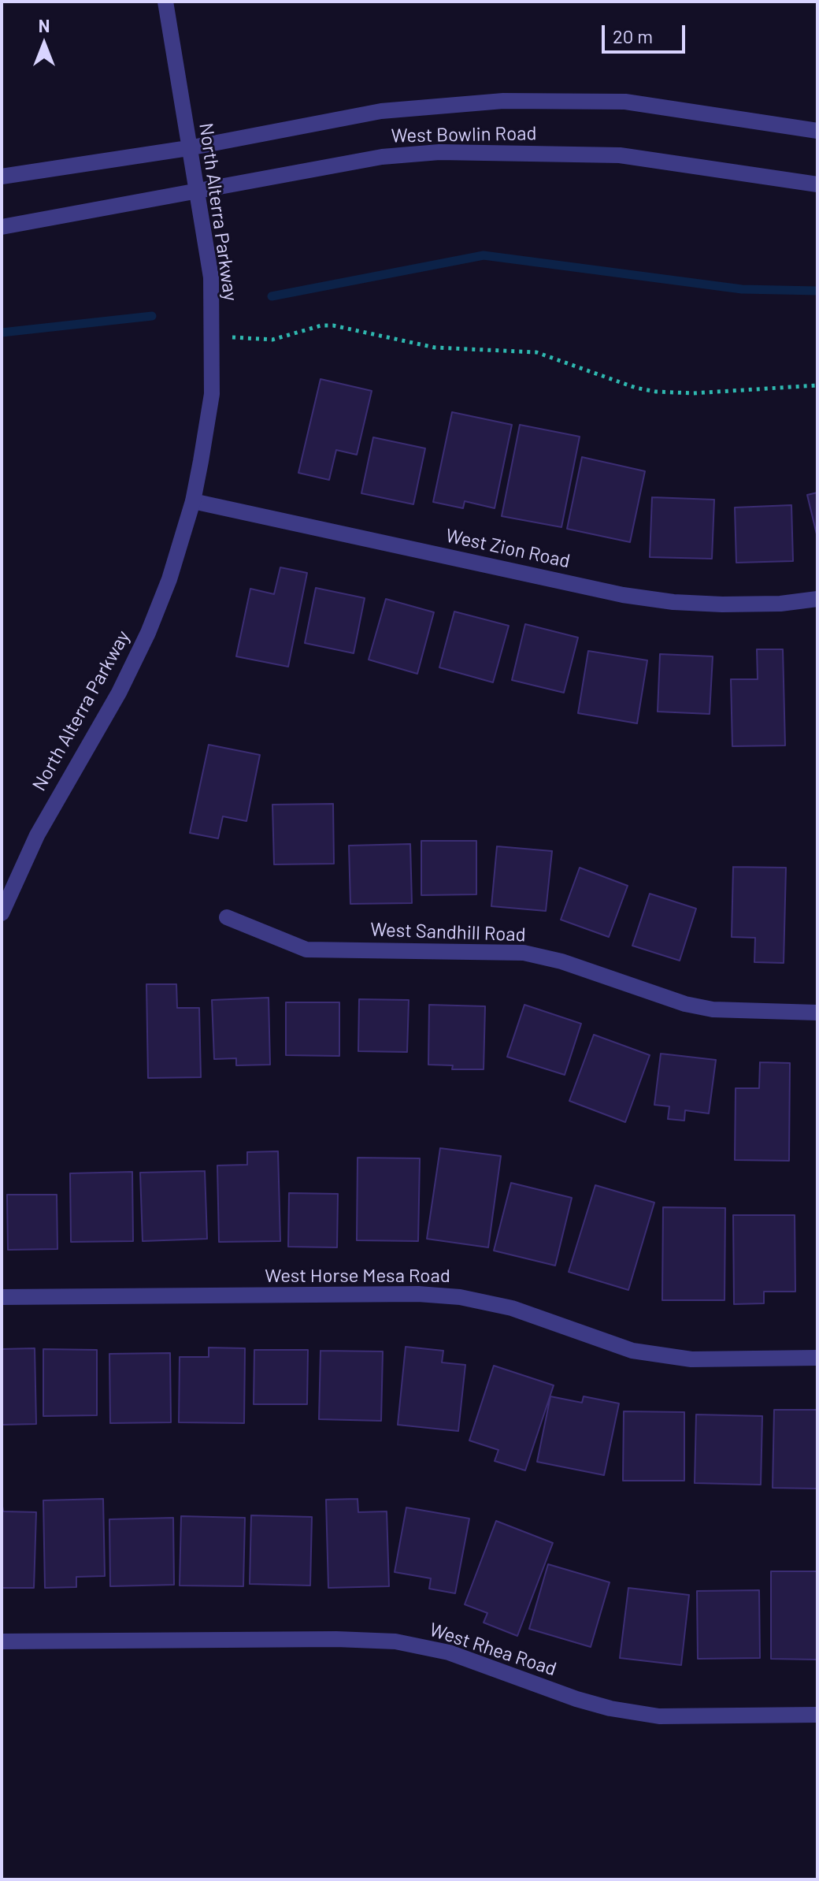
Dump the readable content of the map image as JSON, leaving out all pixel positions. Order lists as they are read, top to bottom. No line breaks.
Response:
{"streets":{"street":["West Bowlin Road","North Alterra Parkway","West Zion Road","West Sandhill Road","West Horse Mesa Road","West Rhea Road"]},"crossings":[["West Bowlin Road","North Alterra Parkway"],["North Alterra Parkway","West Zion Road"]],"scale_bar":"20 m","north":"top"}
